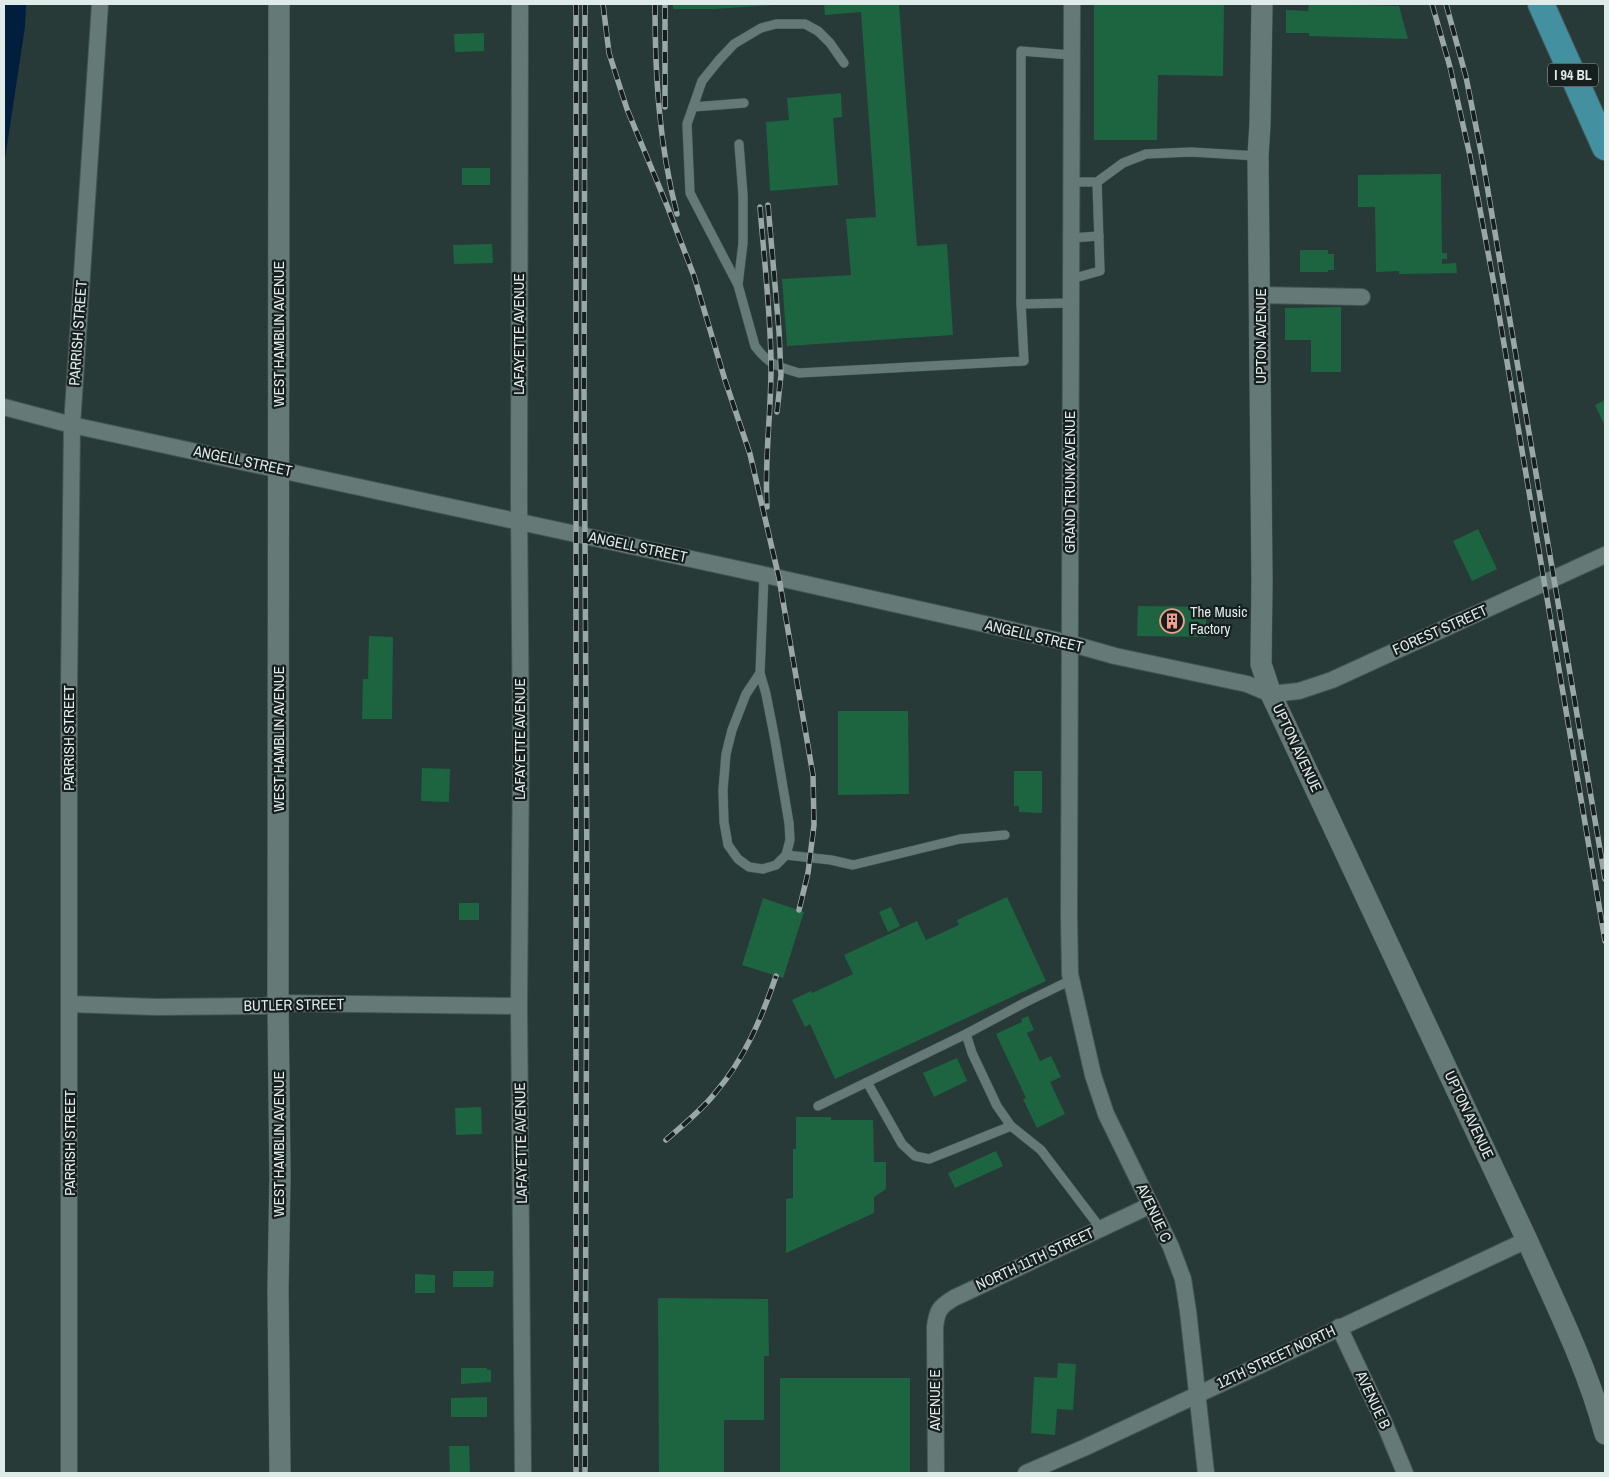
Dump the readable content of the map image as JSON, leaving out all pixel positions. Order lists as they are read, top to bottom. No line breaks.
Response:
{"streets":{"main road":["I 94 BL"],"street":["PARRISH STREET","WEST HAMBLIN AVENUE","LAFAYETTE AVENUE","UPTON AVENUE","ANGELL STREET","GRAND TRUNK AVENUE","FOREST STREET","BUTLER STREET","AVENUE C","NORTH 11TH STREET","12TH STREET NORTH","AVENUE E","AVENUE B"]},"crossings":[["PARRISH STREET","ANGELL STREET"],["PARRISH STREET","BUTLER STREET"],["WEST HAMBLIN AVENUE","ANGELL STREET"],["WEST HAMBLIN AVENUE","BUTLER STREET"],["LAFAYETTE AVENUE","ANGELL STREET"],["LAFAYETTE AVENUE","BUTLER STREET"],["UPTON AVENUE","ANGELL STREET"],["UPTON AVENUE","FOREST STREET"],["UPTON AVENUE","12TH STREET NORTH"],["ANGELL STREET","GRAND TRUNK AVENUE"],["ANGELL STREET","FOREST STREET"],["GRAND TRUNK AVENUE","AVENUE C"],["AVENUE C","NORTH 11TH STREET"],["AVENUE C","12TH STREET NORTH"],["NORTH 11TH STREET","AVENUE E"],["12TH STREET NORTH","AVENUE B"]],"places":{"building":["The Music Factory"]}}
